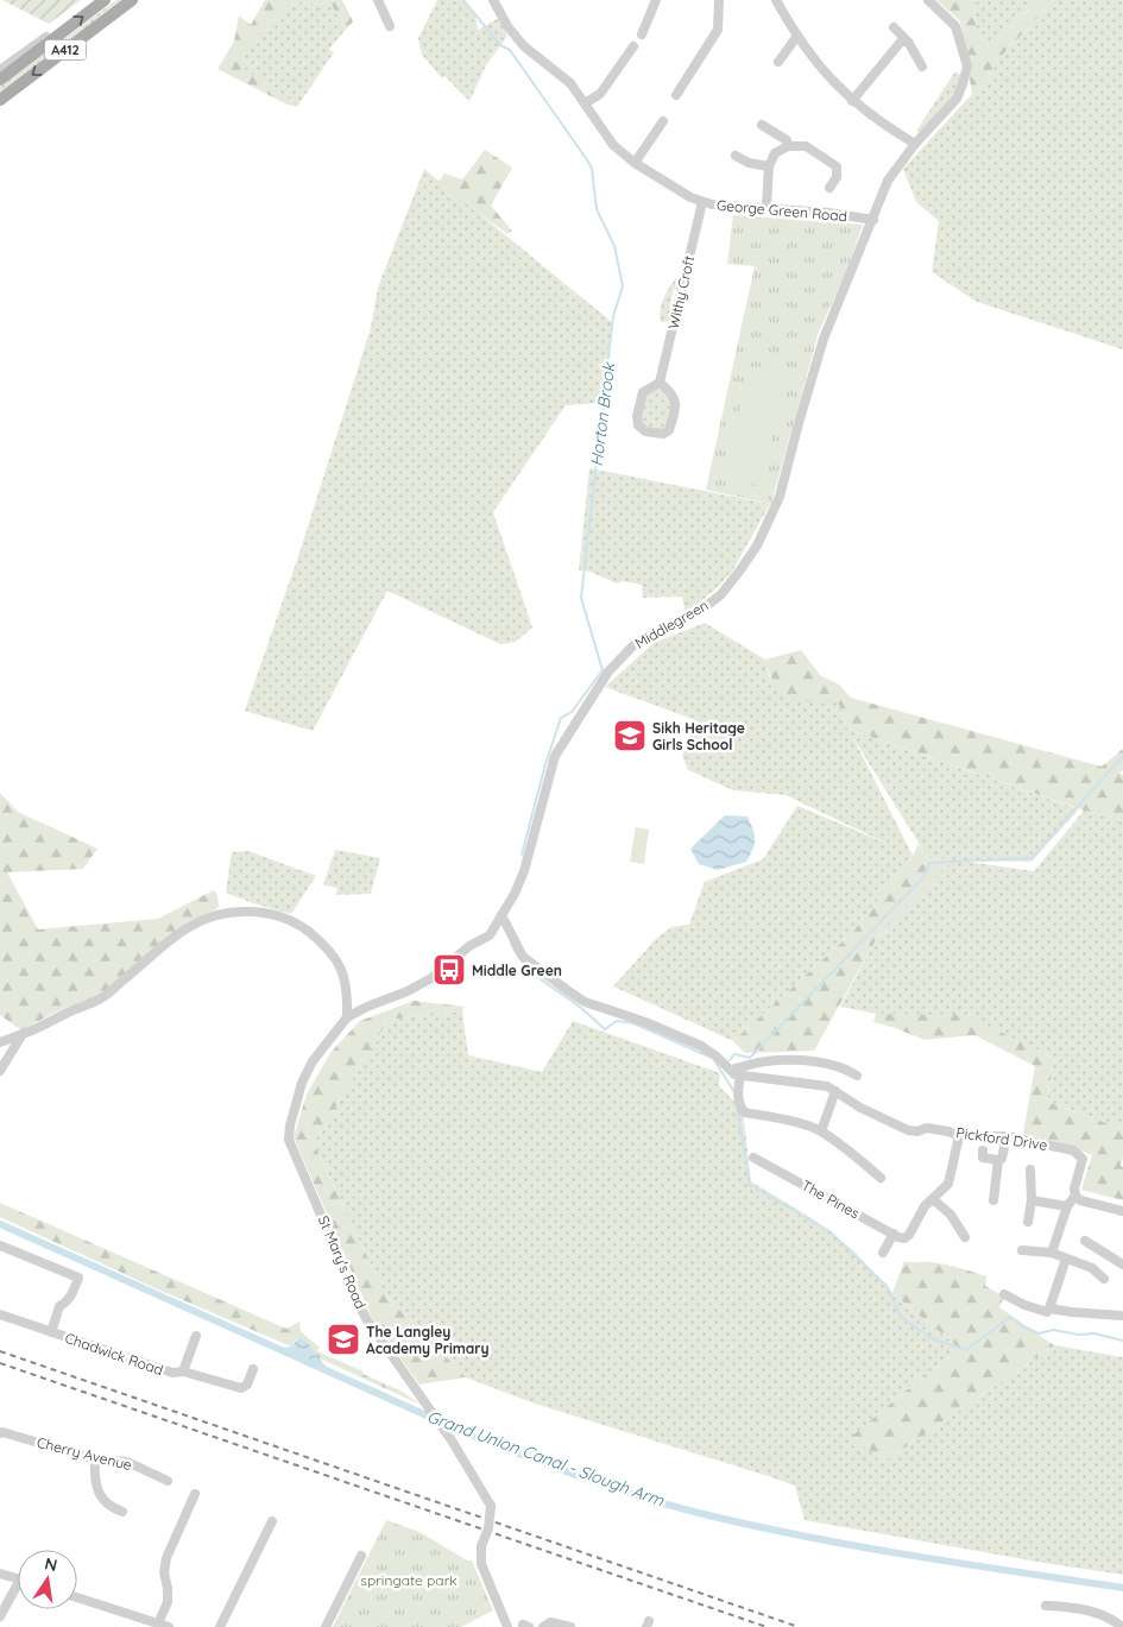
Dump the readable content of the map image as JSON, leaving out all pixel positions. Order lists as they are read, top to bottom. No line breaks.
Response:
{"streets":{"main road":["A412"],"street":["George Green Road","Withy Croft","Middlegreen","Pickford Drive","The Pines","St Mary's Road","Chadwick Road","Cherry Avenue"]},"crossings":[["George Green Road","Withy Croft"],["George Green Road","Middlegreen"],["Middlegreen","St Mary's Road"]],"water":["Horton Brook","Grand Union Canal - Slough Arm"],"parks":["springate park"],"places":{"school or university":["Sikh Heritage Girls School","The Langley Academy Primary"],"bus stop":["Middle Green"]},"north":"top"}
